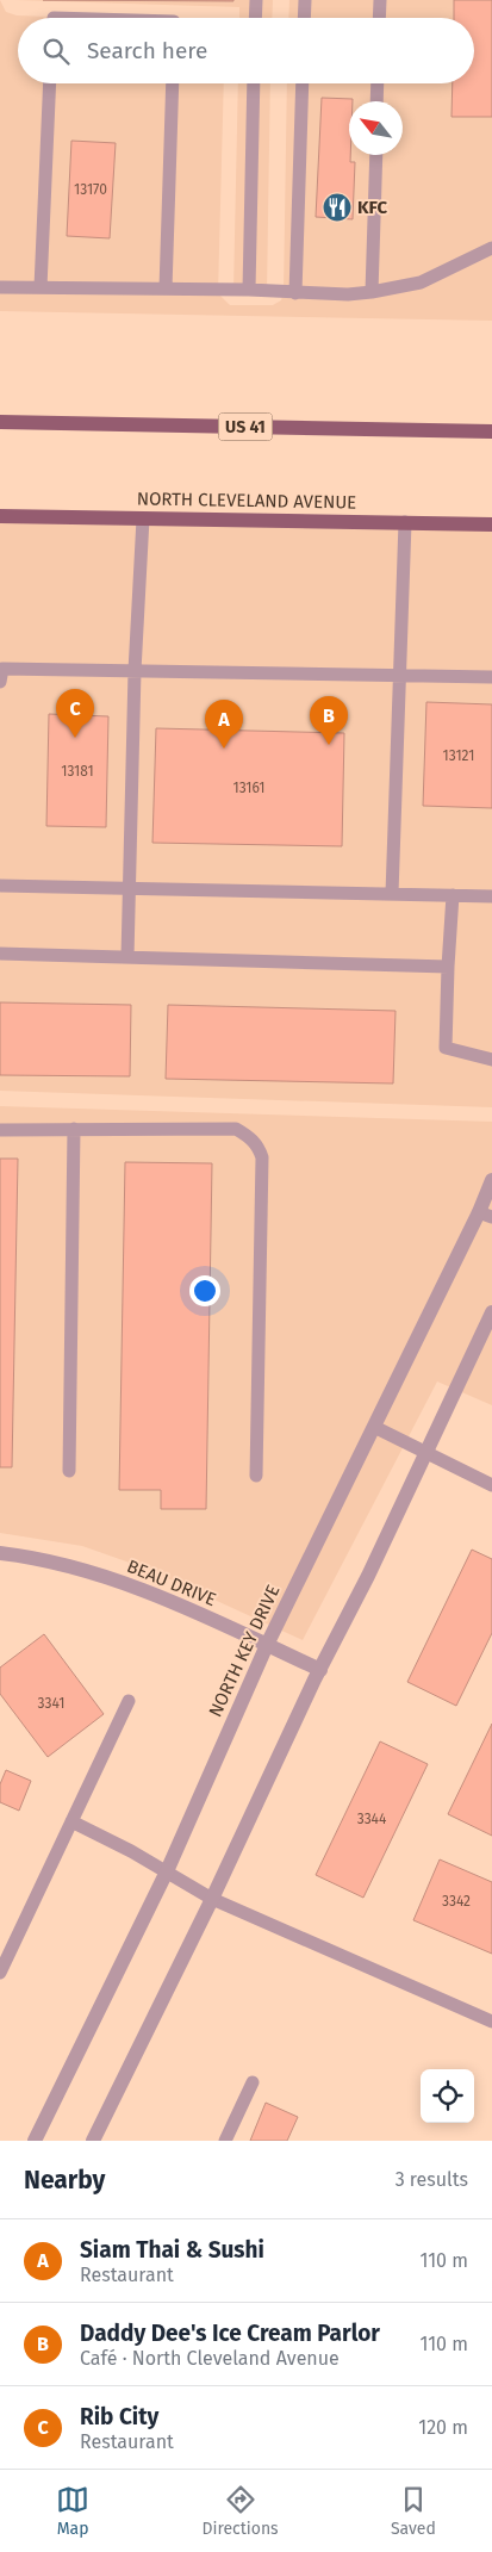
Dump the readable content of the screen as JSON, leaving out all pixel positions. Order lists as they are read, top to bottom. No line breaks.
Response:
{"streets":{"main road":["US 41","NORTH CLEVELAND AVENUE"],"street":["BEAU DRIVE","NORTH KEY DRIVE"]},"crossings":[["BEAU DRIVE","NORTH KEY DRIVE"]],"places":{"restaurant":["KFC"]},"house_numbers":["13170","13121","13181","13161","3341","3344","3342"],"north":"top left","page":{"search":"Search here","pins":["C","B","A"],"heading":["Nearby","3 results"],"list":[{"mark":"A","name":"Siam Thai & Sushi","note":"Restaurant","value":"110 m"},{"mark":"B","name":"Daddy Dee's Ice Cream Parlor","note":"Café · North Cleveland Avenue","value":"110 m"},{"mark":"C","name":"Rib City","note":"Restaurant","value":"120 m"}],"nav":["Map","Directions","Saved"]}}
